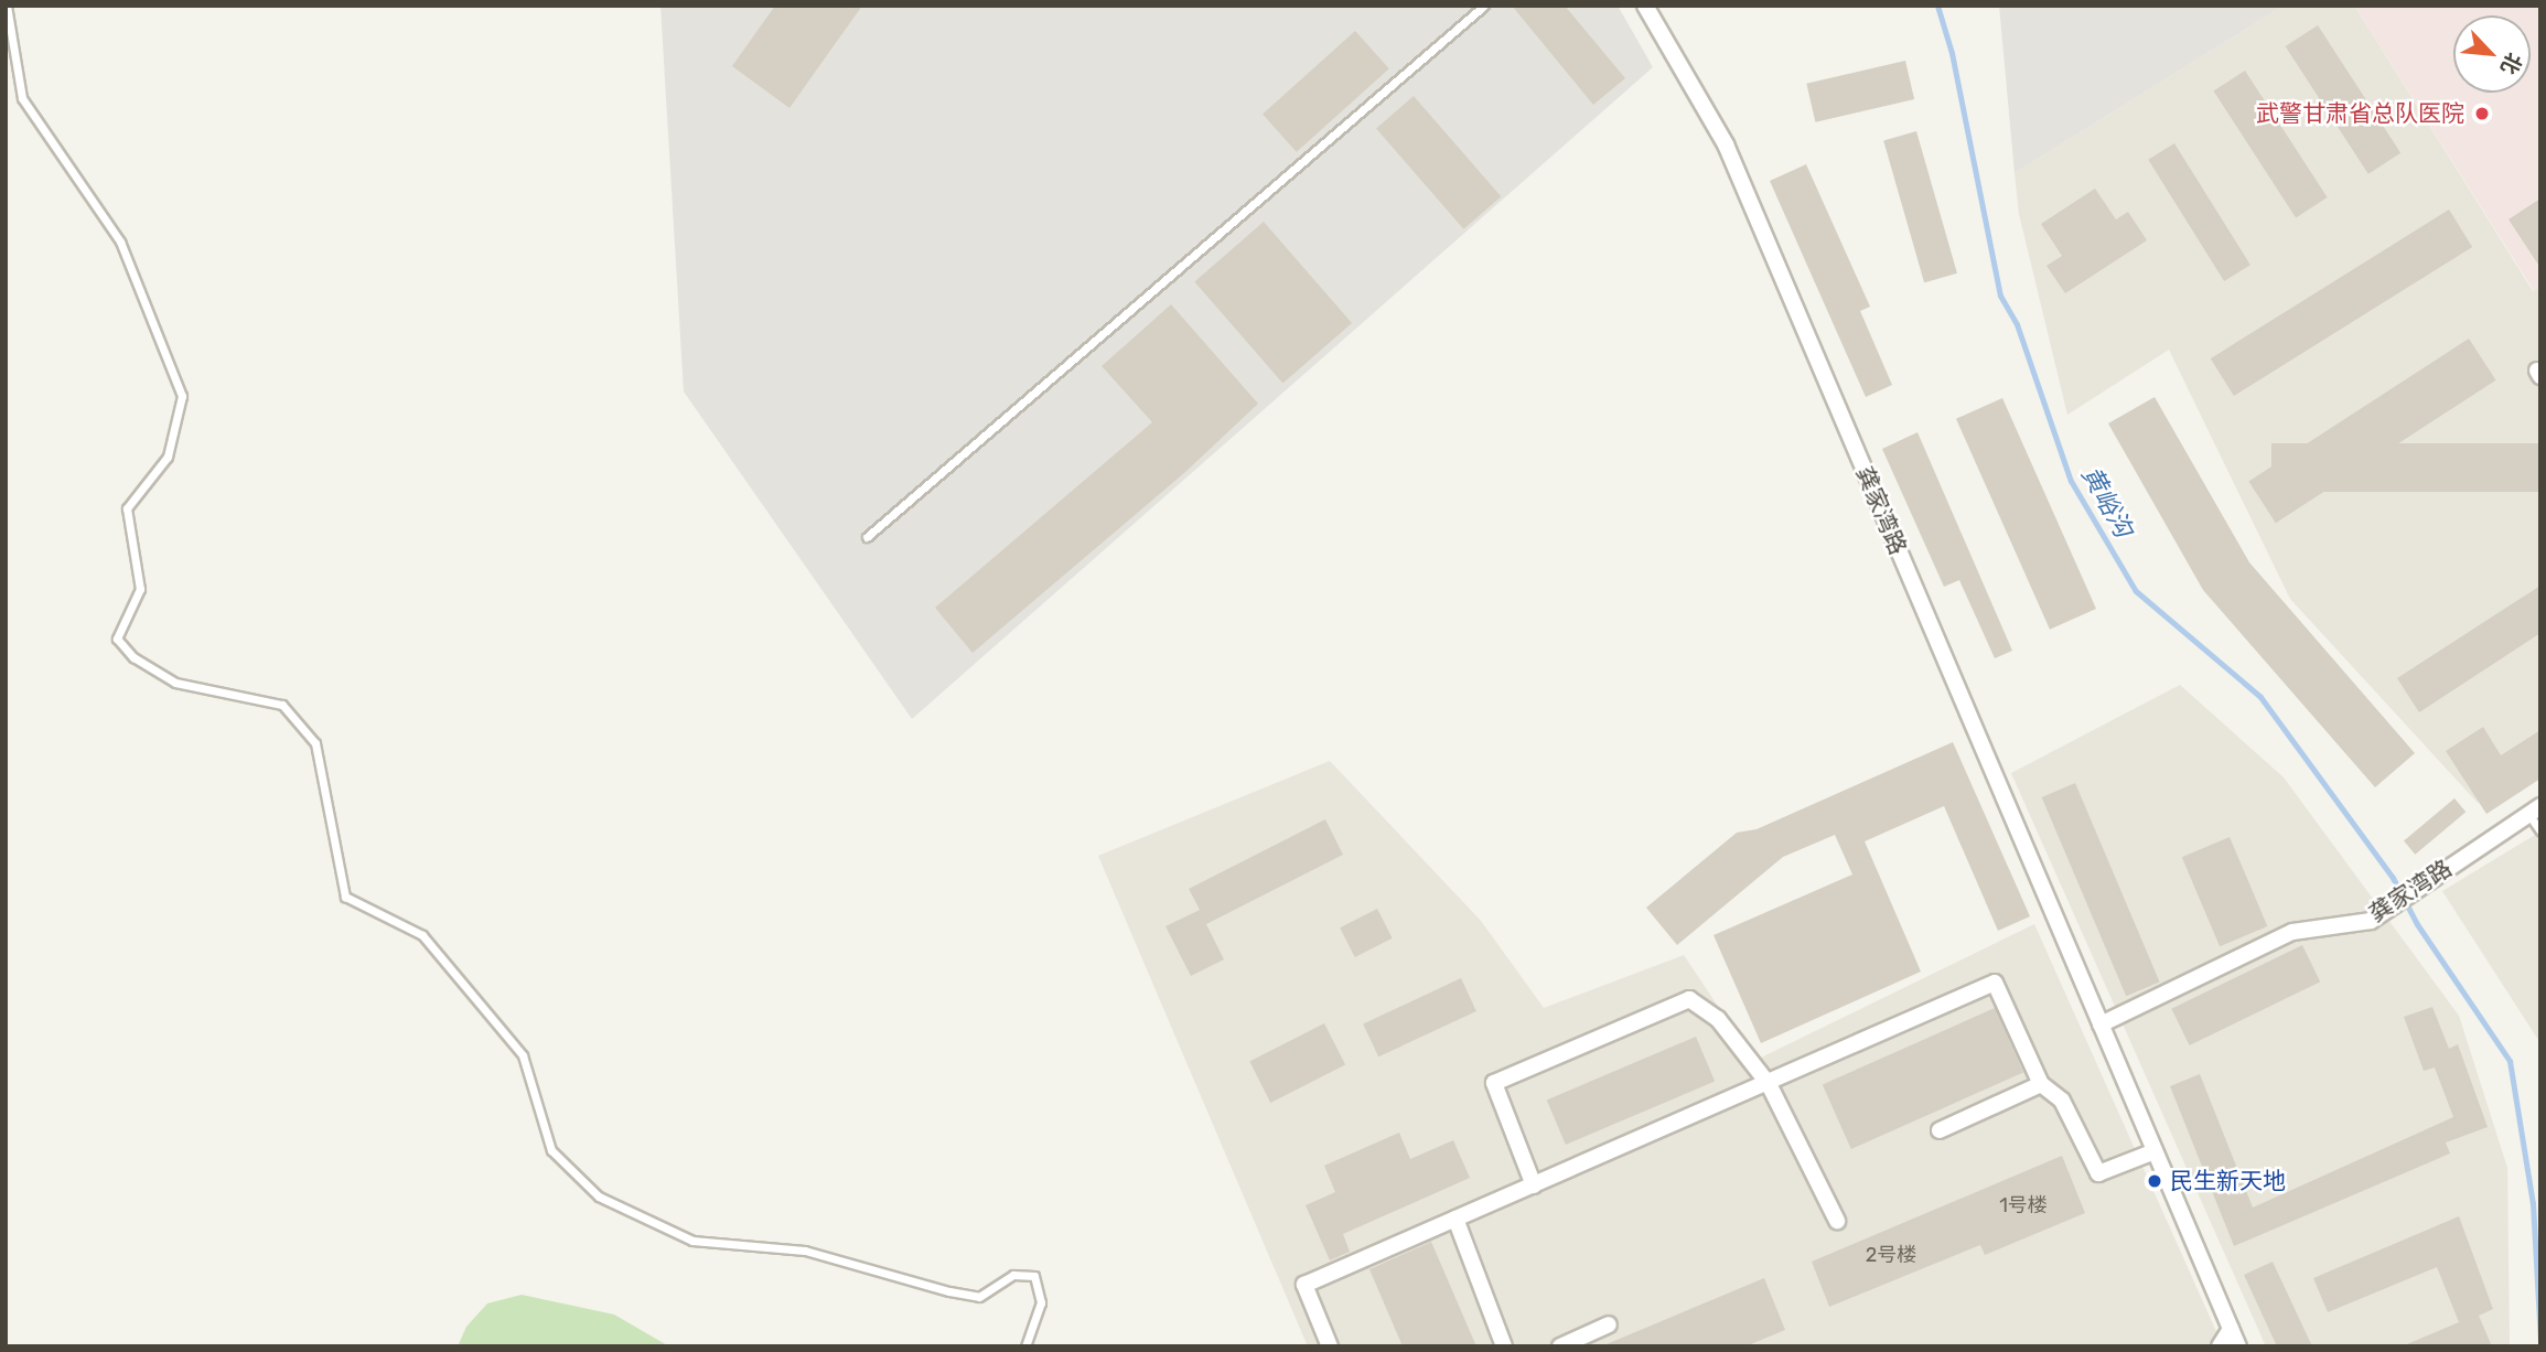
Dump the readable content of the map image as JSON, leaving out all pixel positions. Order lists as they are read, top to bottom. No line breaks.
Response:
{"streets":{"street":["龚家湾路"]},"water":["黄峪沟"],"places":["武警甘肃省总队医院","民生新天地"],"house_numbers":["1号楼","2号楼"],"north":"bottom right"}
